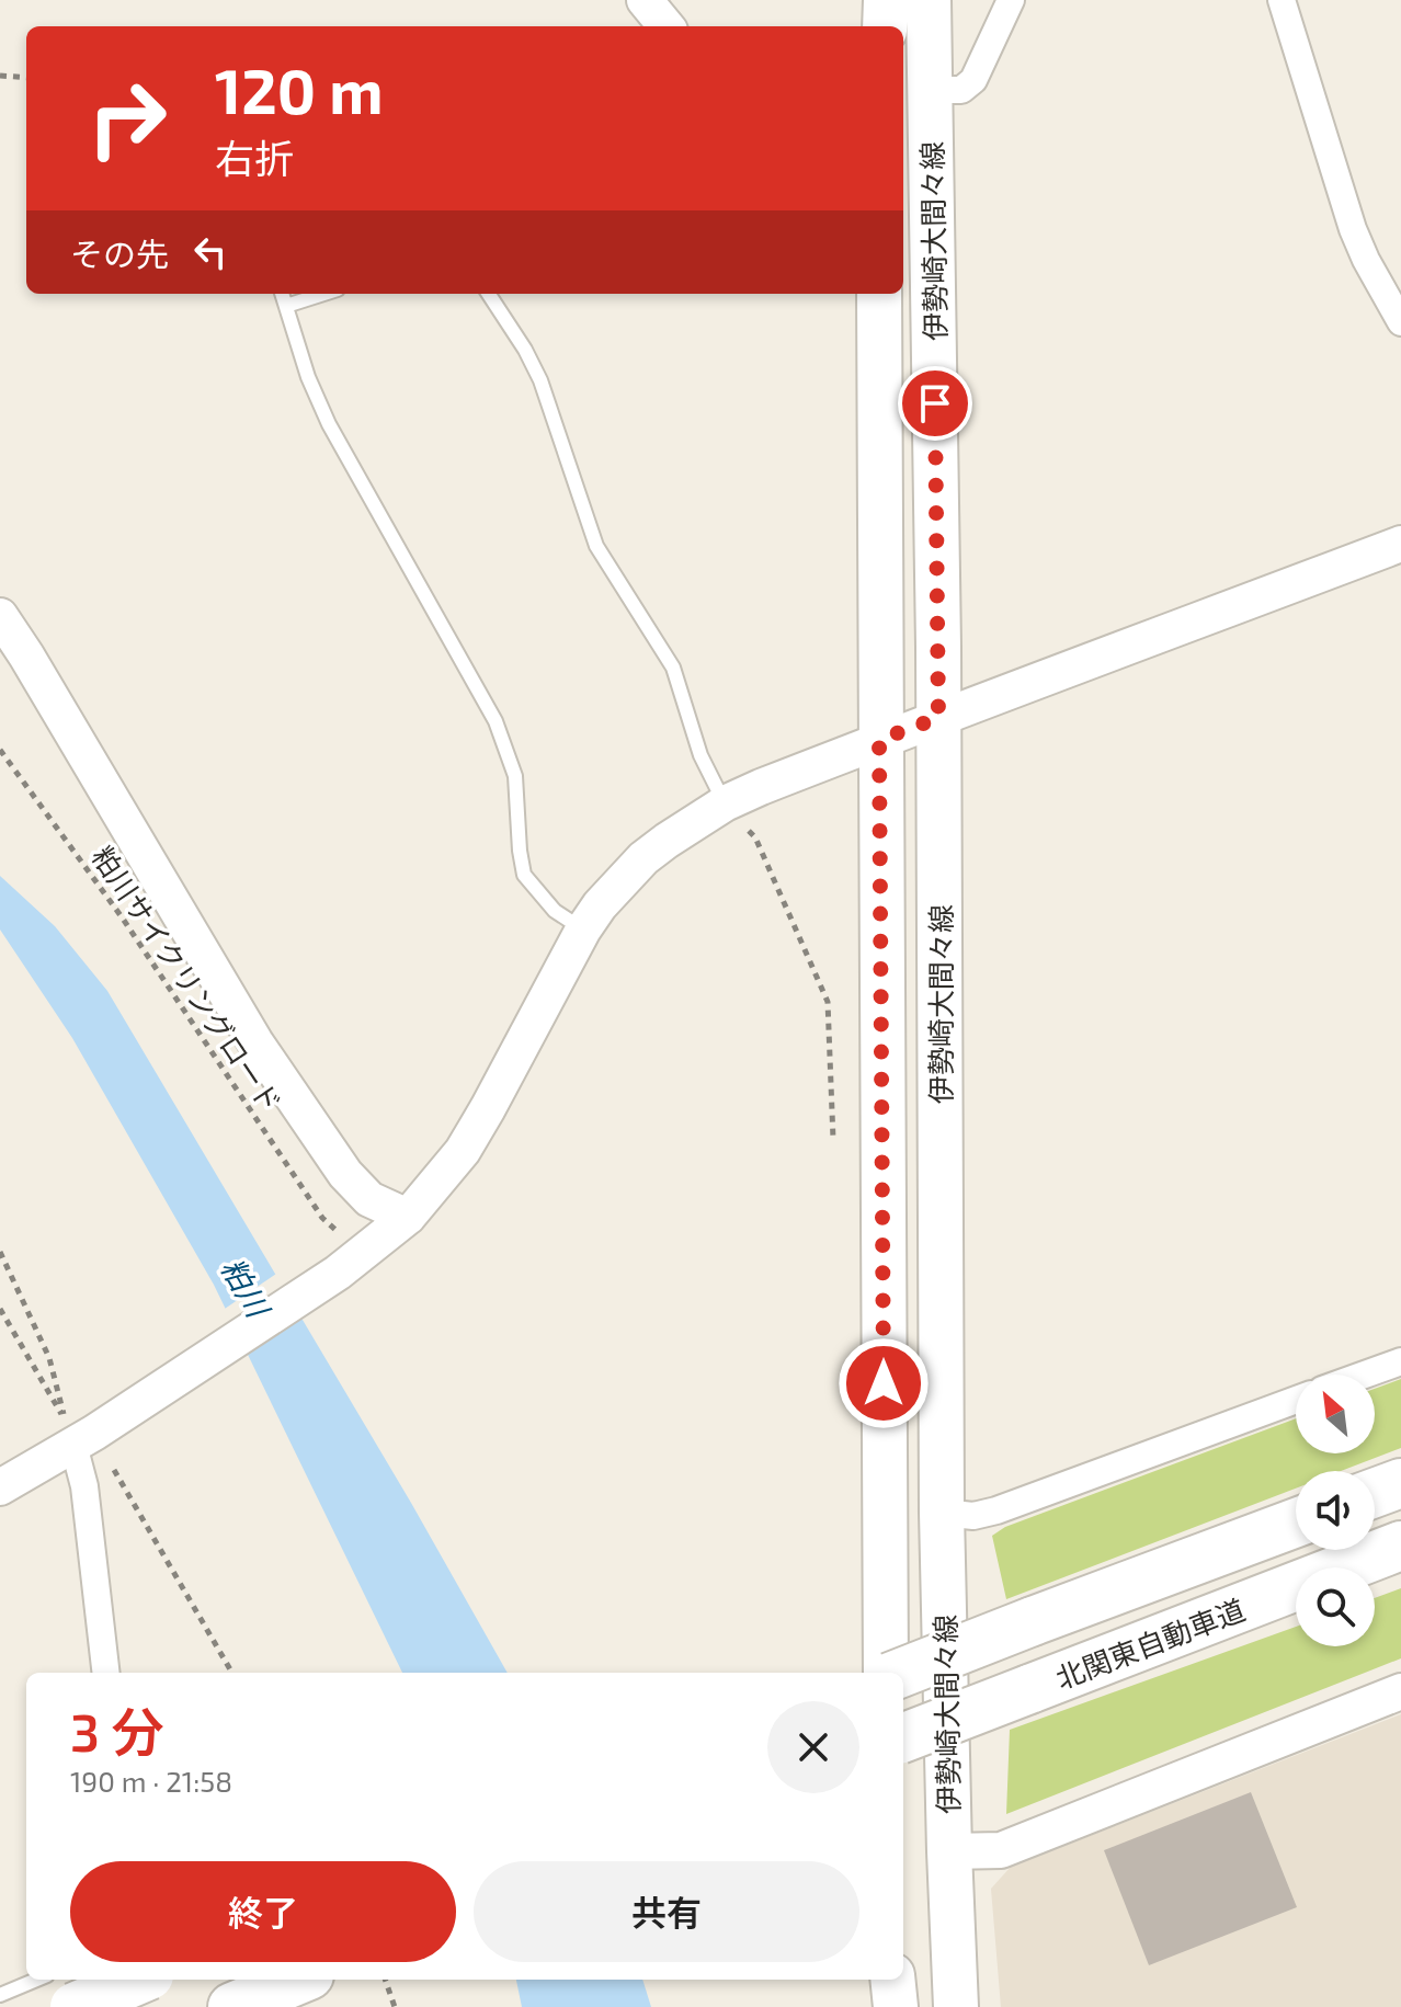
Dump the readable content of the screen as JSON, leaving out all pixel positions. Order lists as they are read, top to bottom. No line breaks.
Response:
{"streets":{"highway":["北関東自動車道"],"main road":["伊勢崎大間々線"],"path":["粕川サイクリングロード"]},"water":["粕川"],"north":"top left","page":{"turn":["120 m","右折"],"then":"その先","heading":["3 分","190 m · 21:58"],"buttons":["終了","共有"]}}
